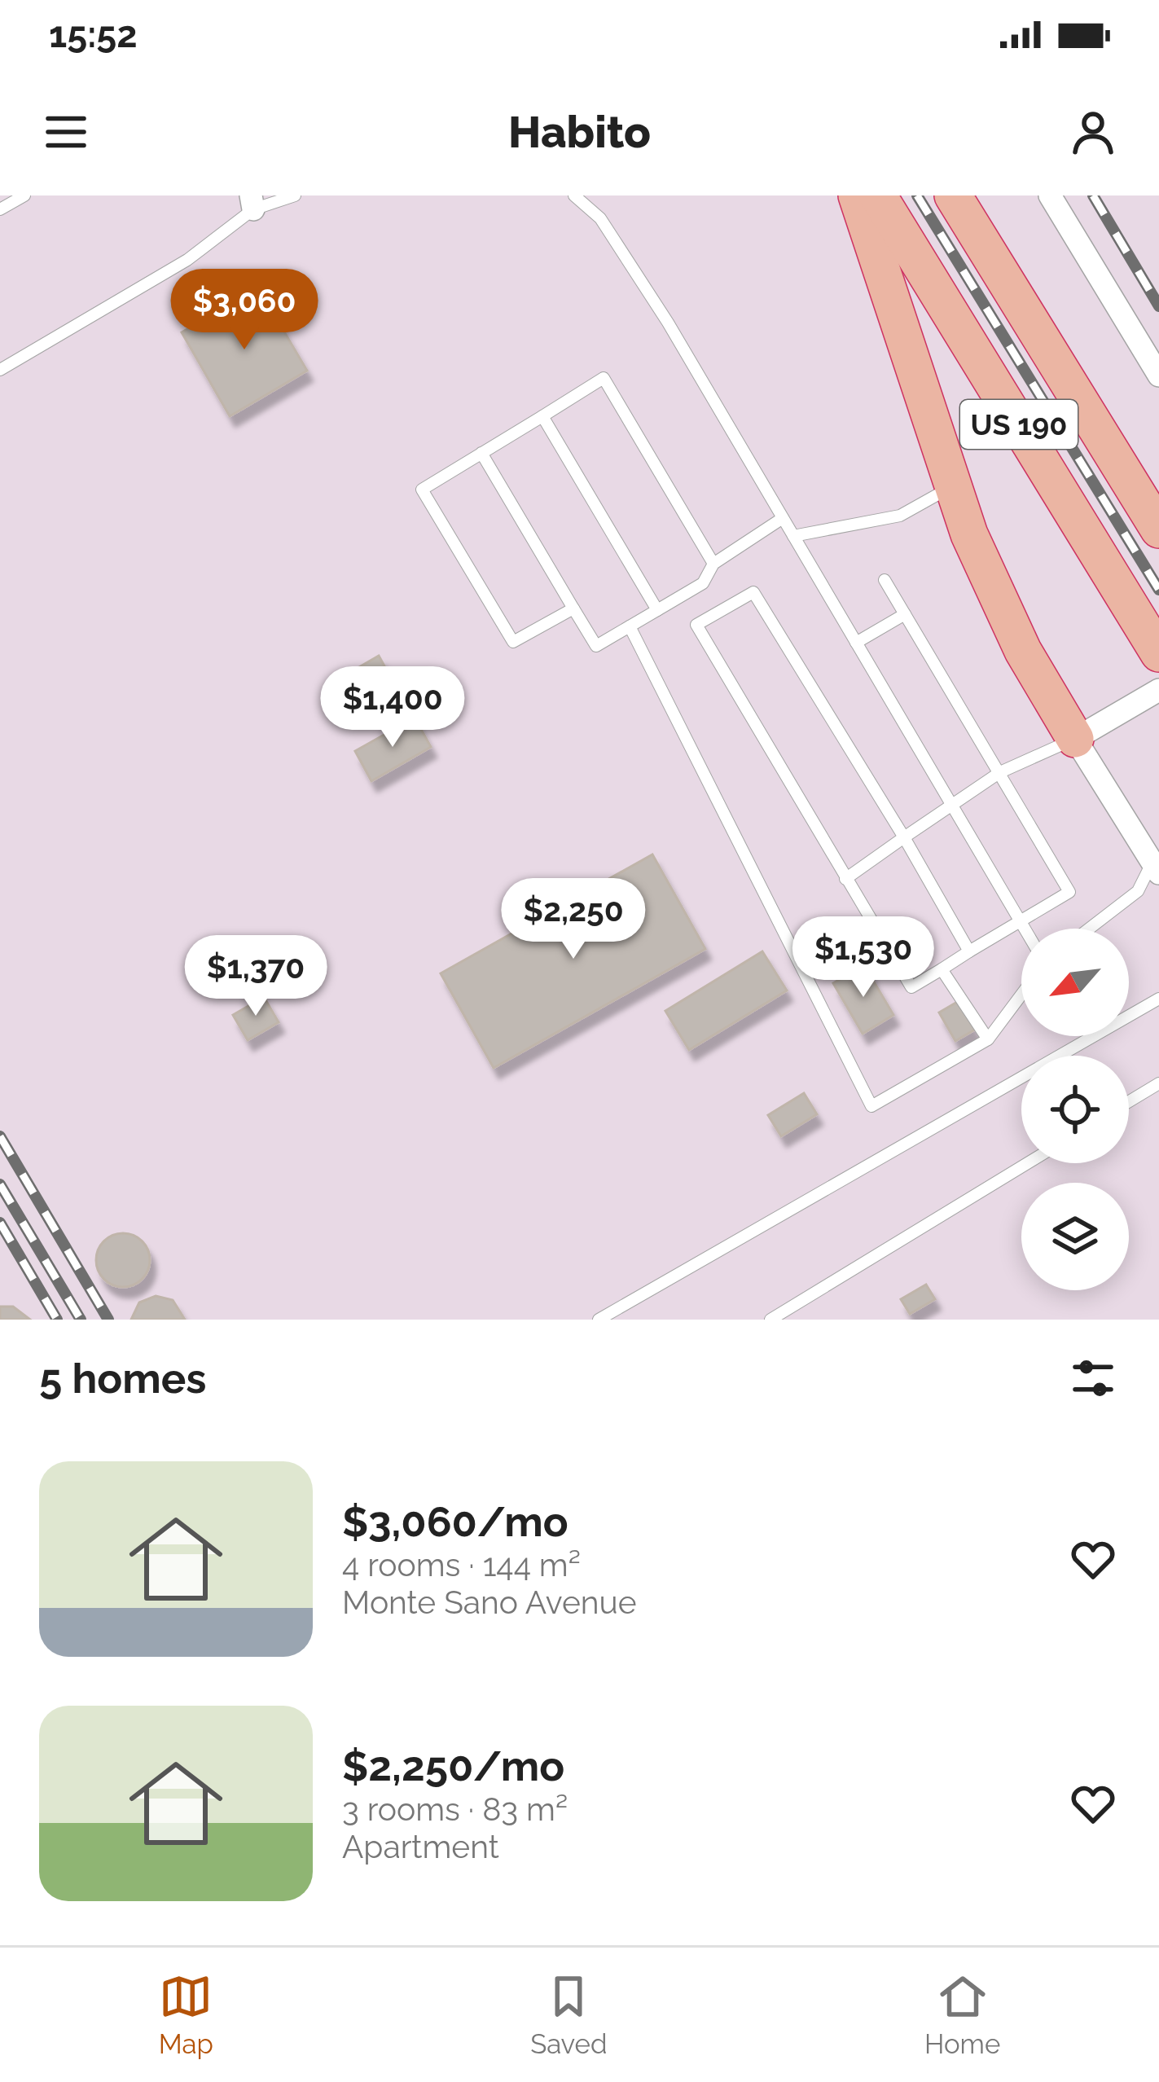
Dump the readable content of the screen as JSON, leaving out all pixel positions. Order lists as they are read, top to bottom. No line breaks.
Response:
{"streets":{"highway":["US 190"]},"north":"bottom left","page":{"status":"15:52","header":"Habito","price":["$3,060","$1,400","$2,250","$1,530","$1,370"],"heading":"5 homes","list":[{"name":"$3,060/mo","note":"4 rooms · 144 m² · Monte Sano Avenue"},{"name":"$2,250/mo","note":"3 rooms · 83 m² · Apartment"}],"tabs":["Map","Saved","Home"]}}
